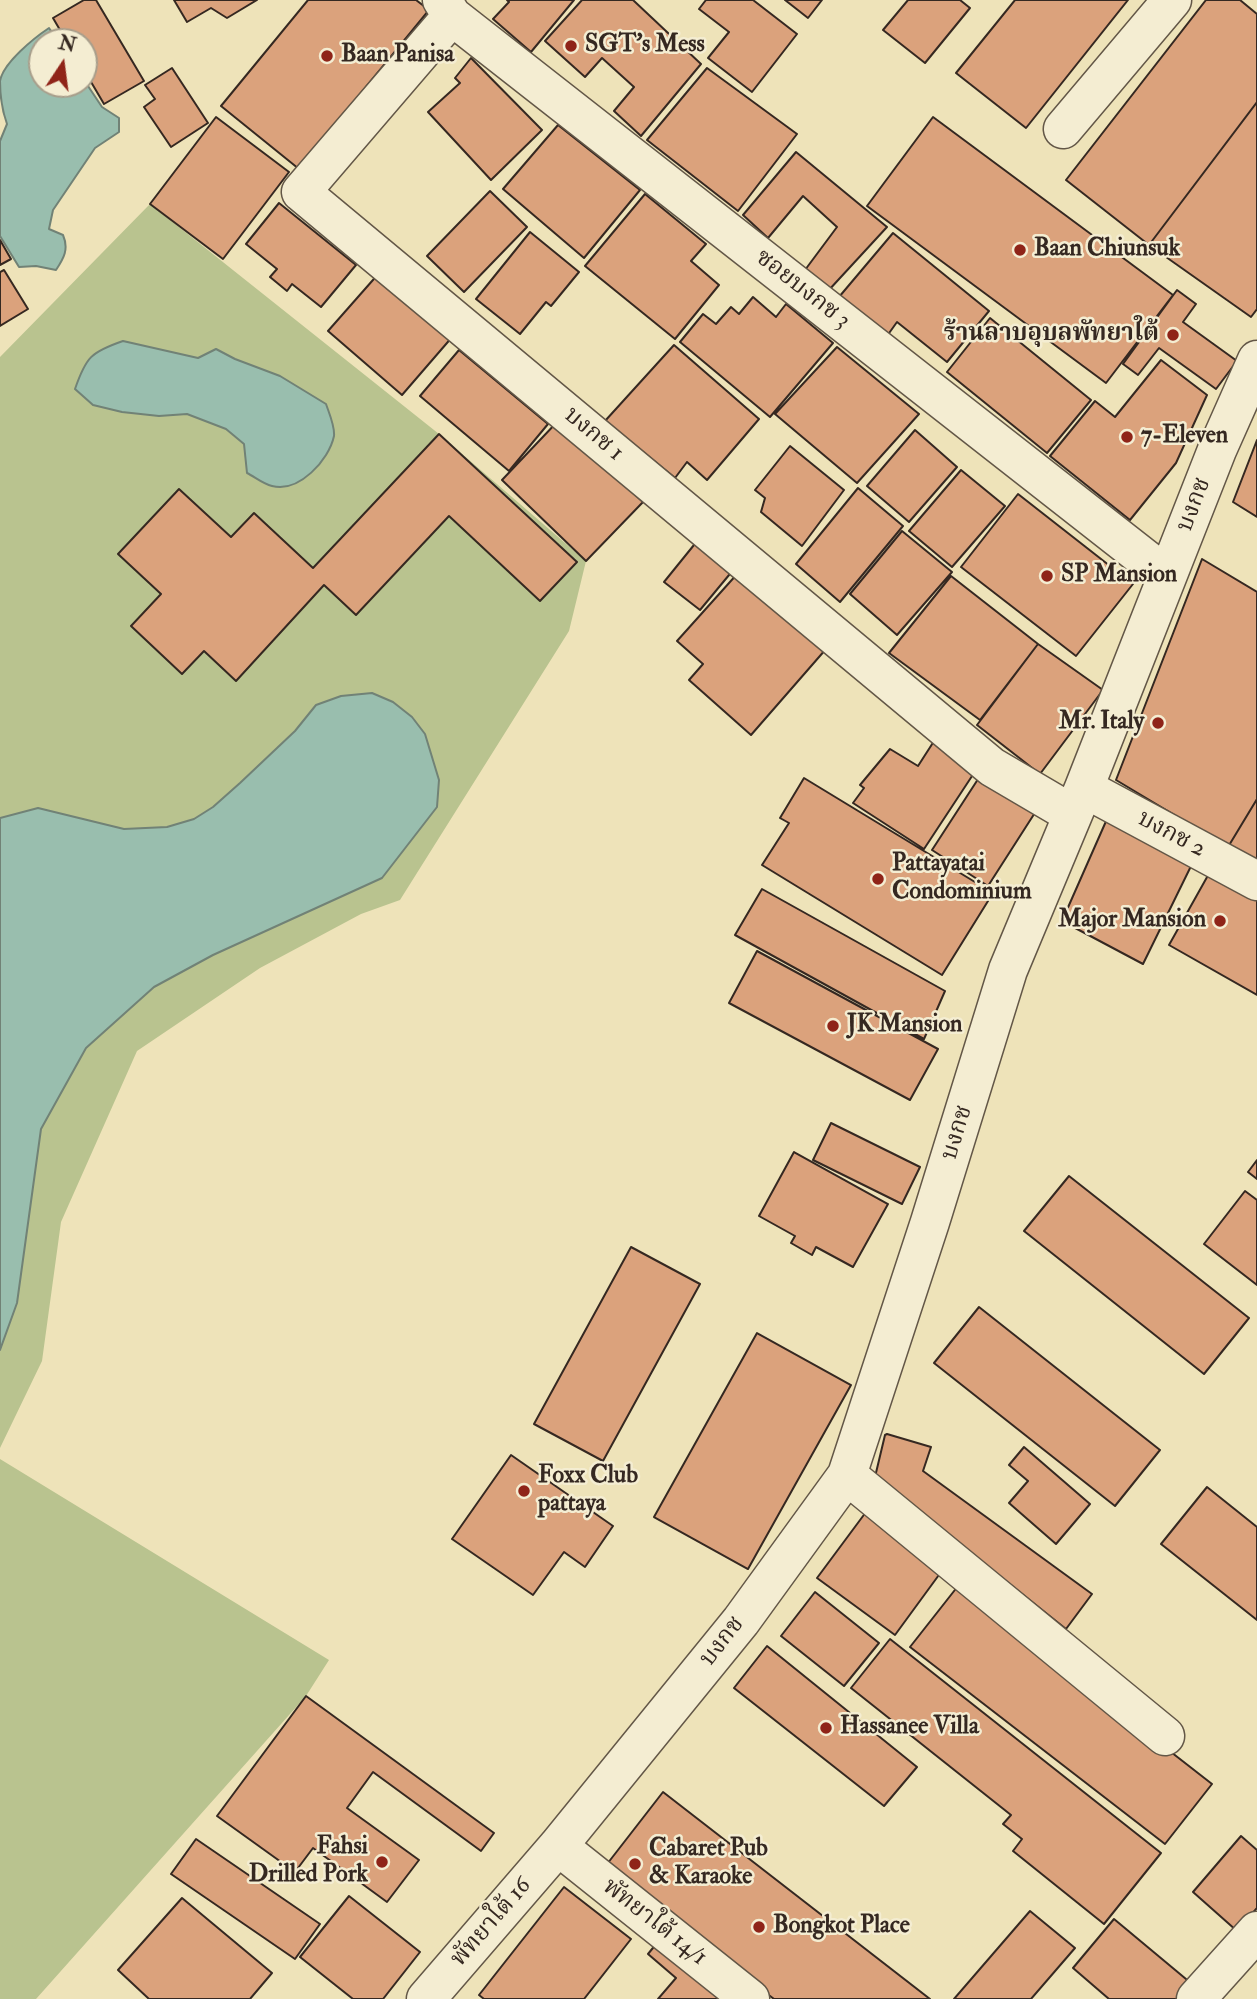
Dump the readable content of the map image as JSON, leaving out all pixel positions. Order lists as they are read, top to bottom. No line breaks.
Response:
{"streets":{"street":["ซอยบงกช 3","บงกช 1","บงกช","บงกช 2","พัทยาใต้ 16","พัทยาใต้ 14/1"]},"crossings":[["ซอยบงกช 3","บงกช 1"],["ซอยบงกช 3","บงกช"],["บงกช 1","บงกช"],["บงกช 1","บงกช 2"],["บงกช","บงกช 2"],["บงกช","พัทยาใต้ 16"],["บงกช","พัทยาใต้ 14/1"],["พัทยาใต้ 16","พัทยาใต้ 14/1"]],"places":["SGT's Mess","Baan Panisa","Baan Chiunsuk","ร้านลาบอุบลพัทยาใต้","7-Eleven","SP Mansion","Mr. Italy","Pattayatai Condominium","Major Mansion","JK Mansion","Foxx Club pattaya","Hassanee Villa","Fahsi Drilled Pork","Cabaret Pub & Karaoke","Bongkot Place"],"north":"top"}
